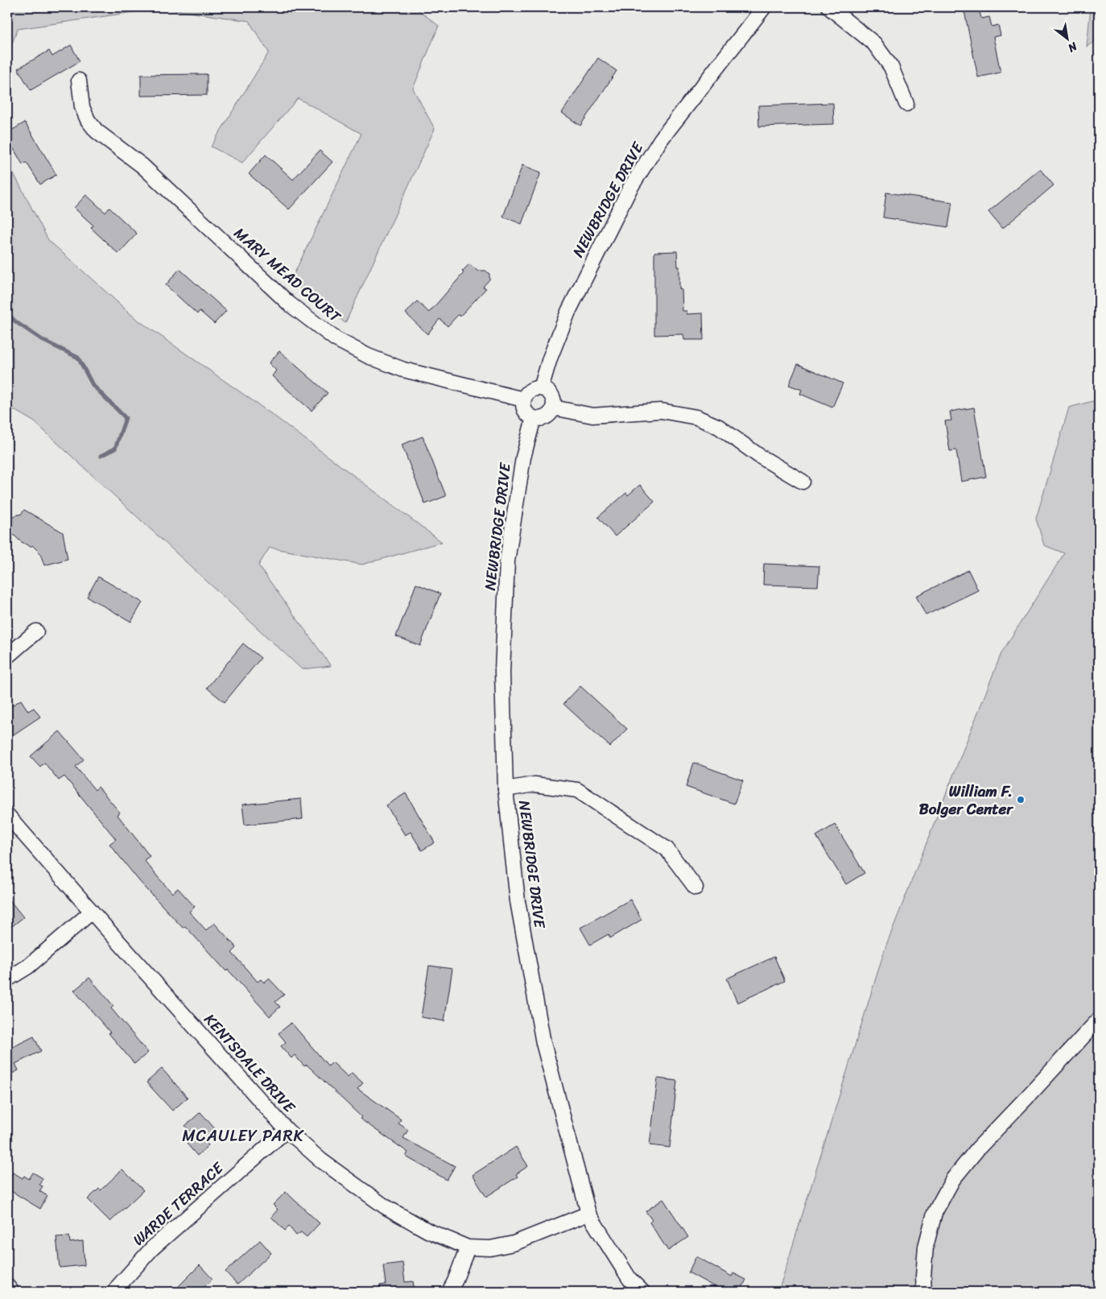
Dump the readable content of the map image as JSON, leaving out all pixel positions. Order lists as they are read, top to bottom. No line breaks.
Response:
{"streets":{"street":["NEWBRIDGE DRIVE","MARY MEAD COURT","KENTSDALE DRIVE","WARDE TERRACE"]},"crossings":[["NEWBRIDGE DRIVE","MARY MEAD COURT"],["NEWBRIDGE DRIVE","KENTSDALE DRIVE"],["KENTSDALE DRIVE","WARDE TERRACE"]],"districts":["MCAULEY PARK"],"places":["William F. Bolger Center"],"north":"bottom right"}
